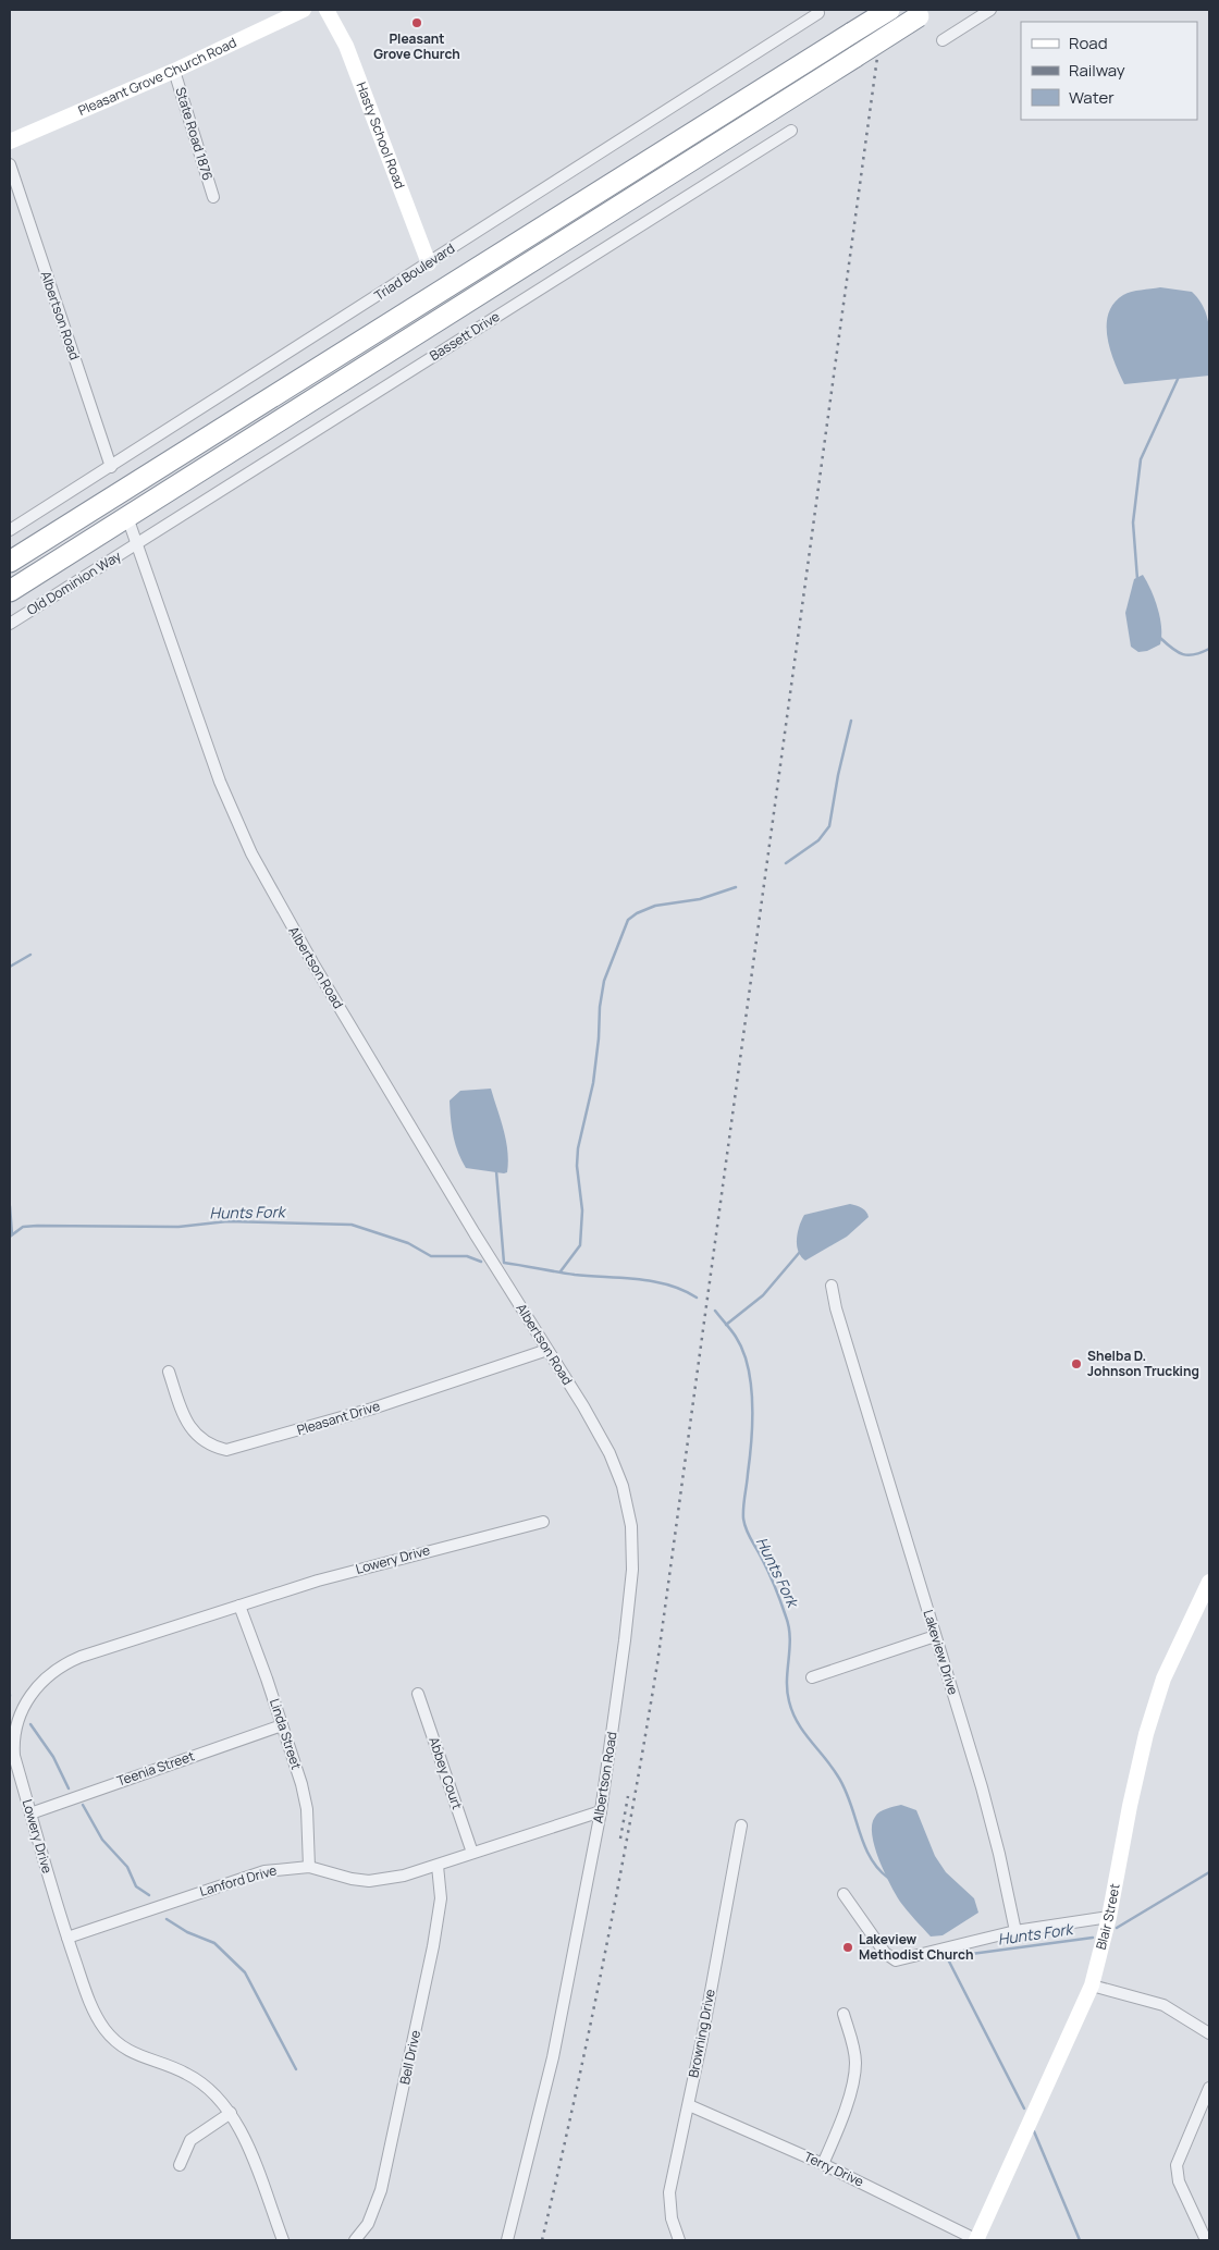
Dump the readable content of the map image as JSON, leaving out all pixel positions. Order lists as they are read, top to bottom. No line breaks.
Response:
{"streets":{"street":["Pleasant Grove Church Road","State Road 1876","Hasty School Road","Triad Boulevard","Albertson Road","Bassett Drive","Old Dominion Way","Pleasant Drive","Lowery Drive","Lakeview Drive","Linda Street","Teenia Street","Abbey Court","Lanford Drive","Blair Street","Browning Drive","Bell Drive","Terry Drive"]},"crossings":[["Pleasant Grove Church Road","State Road 1876"],["Hasty School Road","Triad Boulevard"],["Triad Boulevard","Albertson Road"],["Albertson Road","Bassett Drive"],["Albertson Road","Old Dominion Way"],["Albertson Road","Pleasant Drive"],["Albertson Road","Lanford Drive"],["Bassett Drive","Old Dominion Way"],["Lowery Drive","Linda Street"],["Lowery Drive","Teenia Street"],["Lowery Drive","Lanford Drive"],["Linda Street","Teenia Street"],["Linda Street","Lanford Drive"],["Abbey Court","Lanford Drive"],["Lanford Drive","Bell Drive"],["Blair Street","Terry Drive"],["Browning Drive","Terry Drive"]],"water":["Hunts Fork"],"places":["Pleasant Grove Church","Shelba D. Johnson Trucking","Lakeview Methodist Church"],"legend":["Road","Railway","Water"]}
